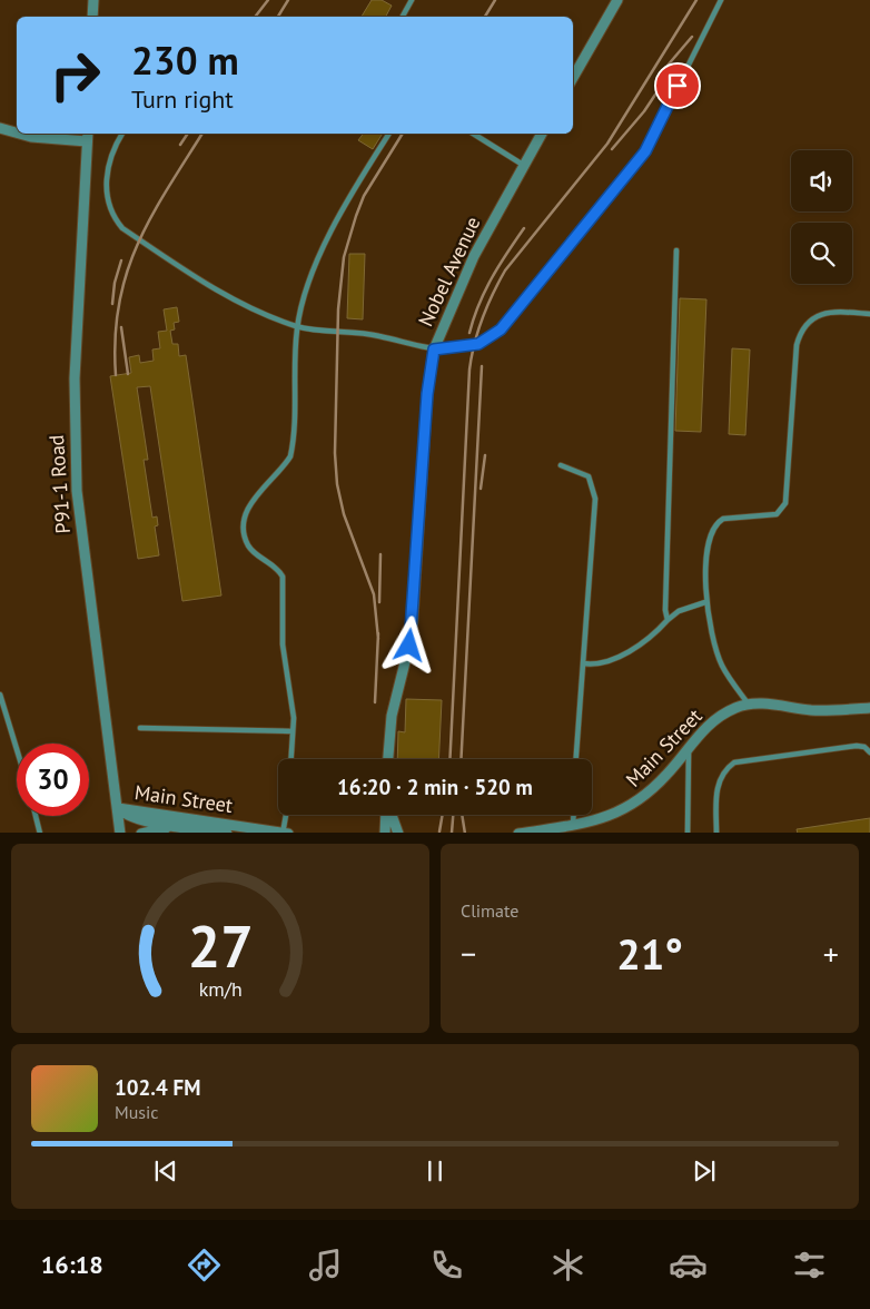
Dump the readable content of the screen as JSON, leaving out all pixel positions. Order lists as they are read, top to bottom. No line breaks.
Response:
{"streets":{"street":["Nobel Avenue","P91-1 Road","Main Street"]},"crossings":[["P91-1 Road","Main Street"]],"page":{"turn":["230 m","Turn right"],"limit":"30","trip":"16:20 · 2 min · 520 m","tile":"Climate","heat":["−","21°","+"],"song":["102.4 FM","Music"],"tabs":"16:18","gauge":["27","km/h"]}}
